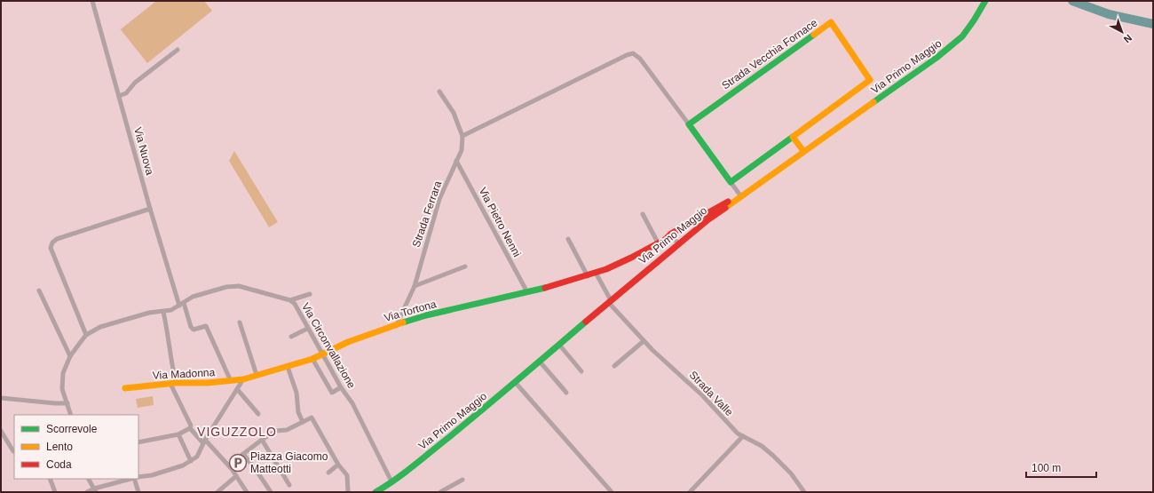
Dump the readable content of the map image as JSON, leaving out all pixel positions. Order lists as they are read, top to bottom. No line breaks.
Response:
{"streets":{"street":["Strada Vecchia Fornace","Via Primo Maggio","Via Nuova","Strada Ferrara","Via Pietro Nenni","Via Tortona","Via Circonvallazione","Via Madonna","Strada Valle"]},"crossings":[["Via Primo Maggio","Via Tortona"],["Via Primo Maggio","Via Circonvallazione"],["Via Primo Maggio","Strada Valle"],["Via Nuova","Via Circonvallazione"],["Strada Ferrara","Via Pietro Nenni"],["Strada Ferrara","Via Tortona"],["Via Pietro Nenni","Via Tortona"],["Via Tortona","Via Circonvallazione"],["Via Tortona","Via Madonna"],["Via Tortona","Strada Valle"]],"districts":["VIGUZZOLO"],"places":{"parking":["Piazza Giacomo Matteotti"]},"legend":["Scorrevole","Lento","Coda"],"scale_bar":"100 m","north":"bottom right"}
